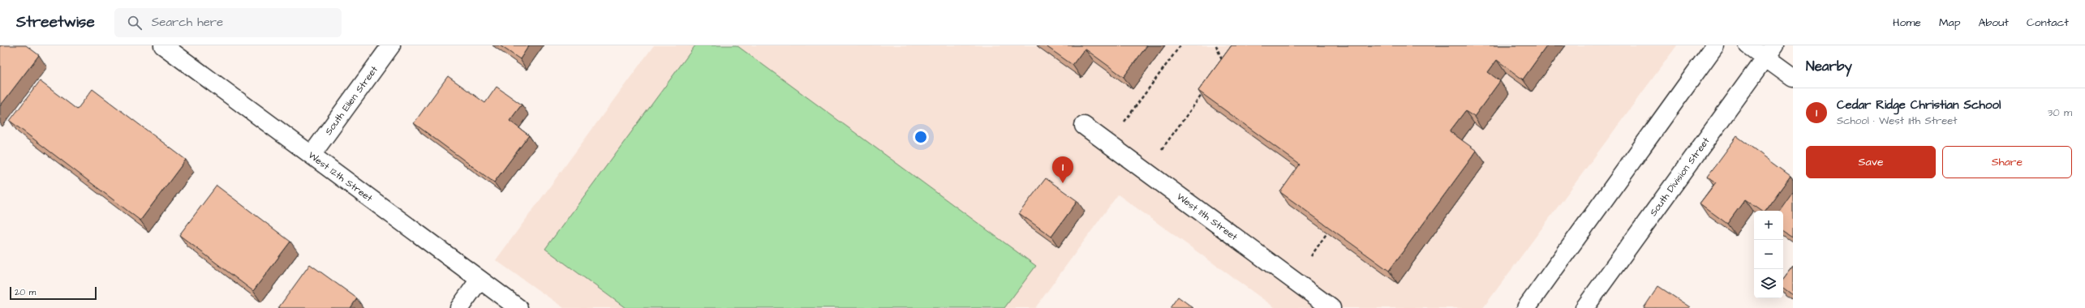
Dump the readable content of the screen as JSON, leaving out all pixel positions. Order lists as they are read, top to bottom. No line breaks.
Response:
{"streets":{"street":["South Ellen Street","West 12th Street","South Division Street","West 11th Street"]},"crossings":[["South Ellen Street","West 12th Street"]],"scale_bar":"20 m","page":{"header":"Streetwise","search":"Search here","nav":["Home","Map","About","Contact"],"heading":"Nearby","list":[{"mark":"1","name":"Cedar Ridge Christian School","note":"School · West 11th Street","value":"30 m"}],"buttons":["Save","Share"],"pins":"1","map_buttons":["+","−"],"scale":"20 m"}}
